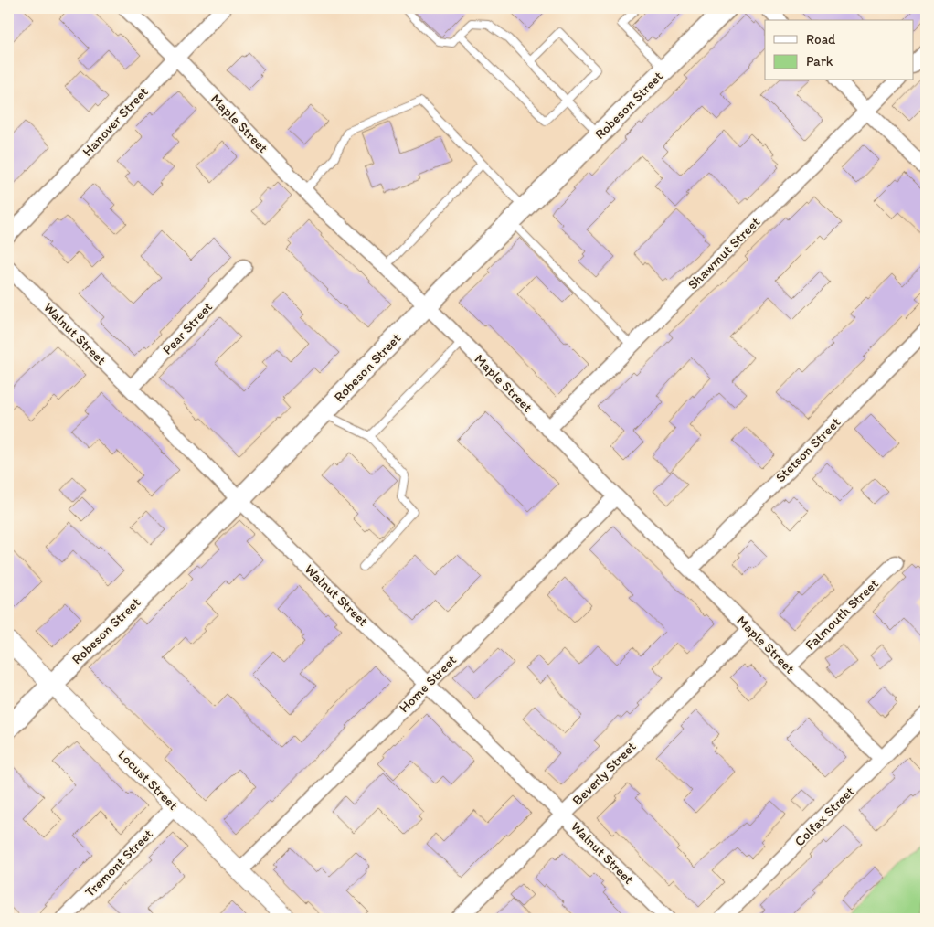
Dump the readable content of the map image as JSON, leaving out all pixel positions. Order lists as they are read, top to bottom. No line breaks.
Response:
{"streets":{"main road":["Robeson Street"],"street":["Hanover Street","Maple Street","Shawmut Street","Pear Street","Walnut Street","Stetson Street","Falmouth Street","Home Street","Beverly Street","Locust Street","Colfax Street","Tremont Street"]},"crossings":[["Robeson Street","Maple Street"],["Robeson Street","Walnut Street"],["Robeson Street","Locust Street"],["Hanover Street","Maple Street"],["Maple Street","Shawmut Street"],["Maple Street","Stetson Street"],["Maple Street","Falmouth Street"],["Maple Street","Home Street"],["Maple Street","Beverly Street"],["Maple Street","Colfax Street"],["Pear Street","Walnut Street"],["Walnut Street","Home Street"],["Walnut Street","Beverly Street"],["Home Street","Locust Street"],["Locust Street","Tremont Street"]],"legend":["Road","Park"]}
